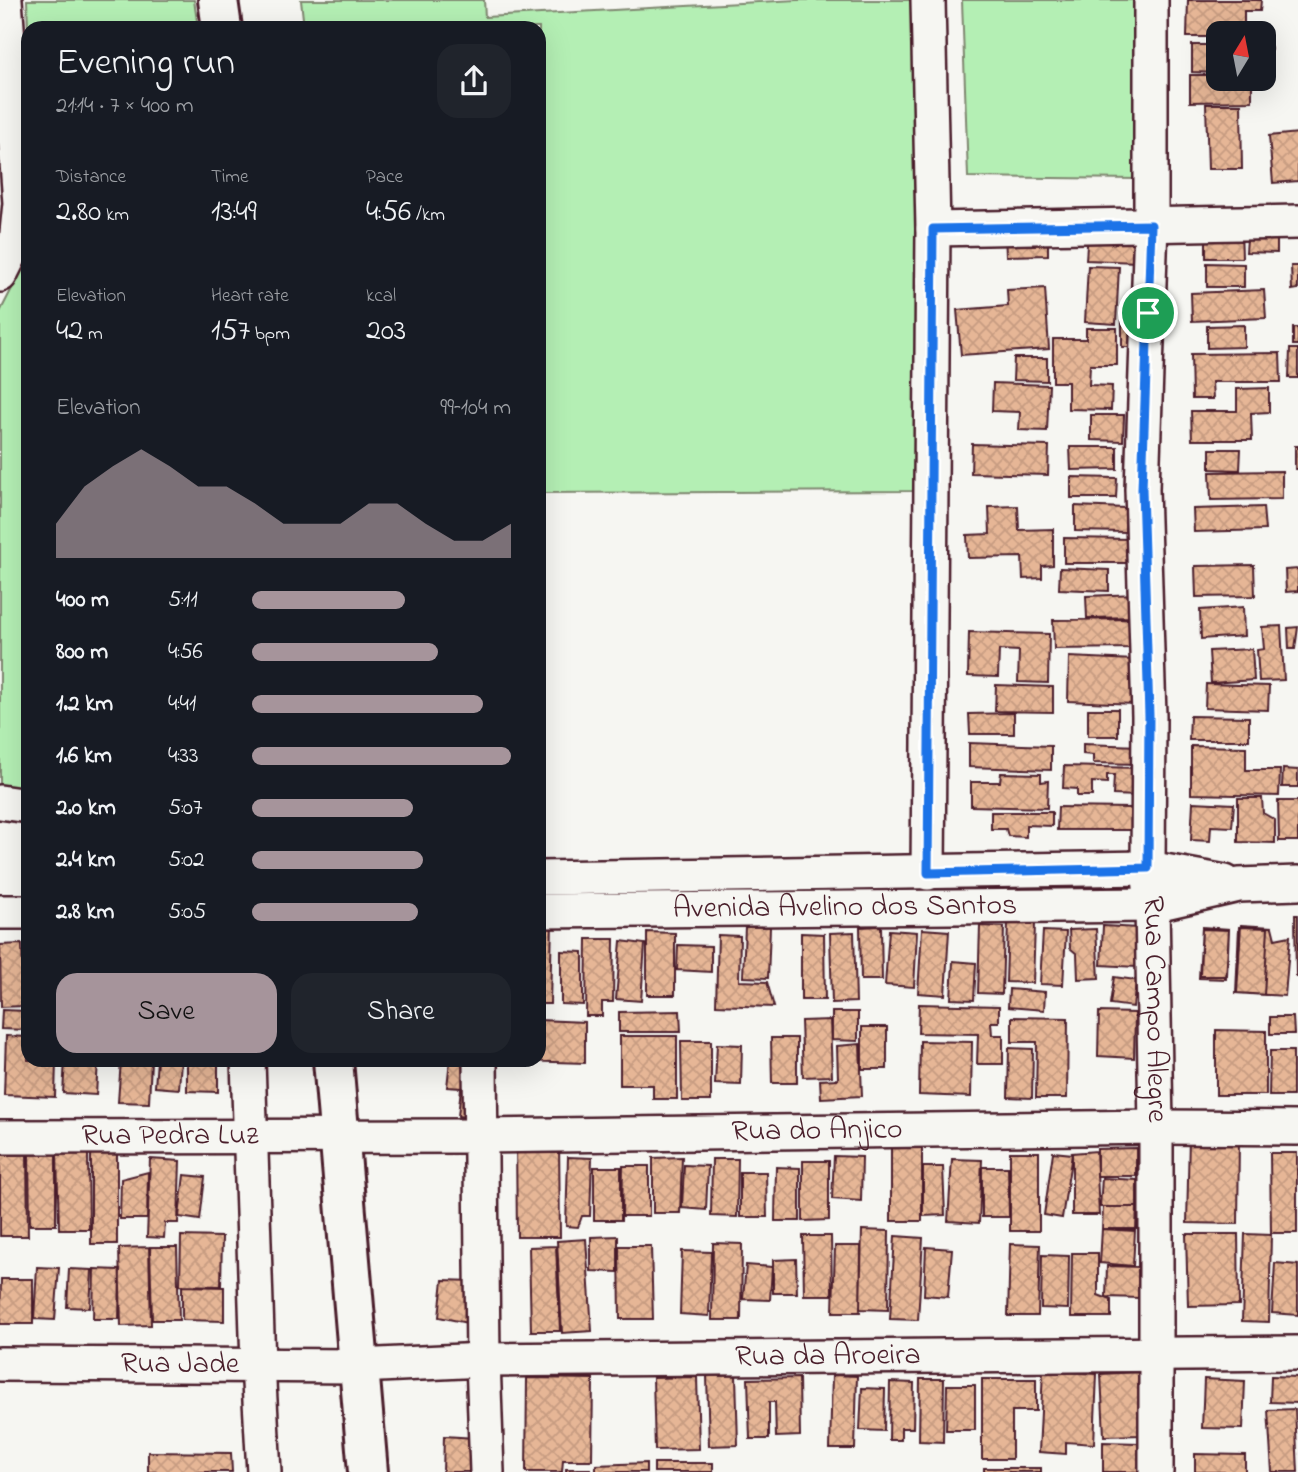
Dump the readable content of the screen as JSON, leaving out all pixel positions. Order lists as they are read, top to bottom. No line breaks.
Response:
{"streets":{"street":["Avenida Avelino dos Santos","Rua Campo Alegre","Rua do Anjico","Rua Pedra Luz","Rua da Aroeira","Rua Jade"]},"crossings":[["Avenida Avelino dos Santos","Rua Campo Alegre"],["Rua Campo Alegre","Rua do Anjico"],["Rua Campo Alegre","Rua da Aroeira"],["Rua do Anjico","Rua Pedra Luz"],["Rua da Aroeira","Rua Jade"]],"north":"top","page":{"heading":["Evening run","21:14 · 7 × 400 m"],"stats":[["Distance","2.80 km"],["Time","13:49"],["Pace","4:56 /km"],["Elevation","42 m"],["Heart rate","157 bpm"],["kcal","203"]],"chart":["Elevation","99–104 m"],"list":[{"name":"400 m","note":"5:11"},{"name":"800 m","note":"4:56"},{"name":"1.2 km","note":"4:41"},{"name":"1.6 km","note":"4:33"},{"name":"2.0 km","note":"5:07"},{"name":"2.4 km","note":"5:02"},{"name":"2.8 km","note":"5:05"}],"buttons":["Save","Share"]}}
